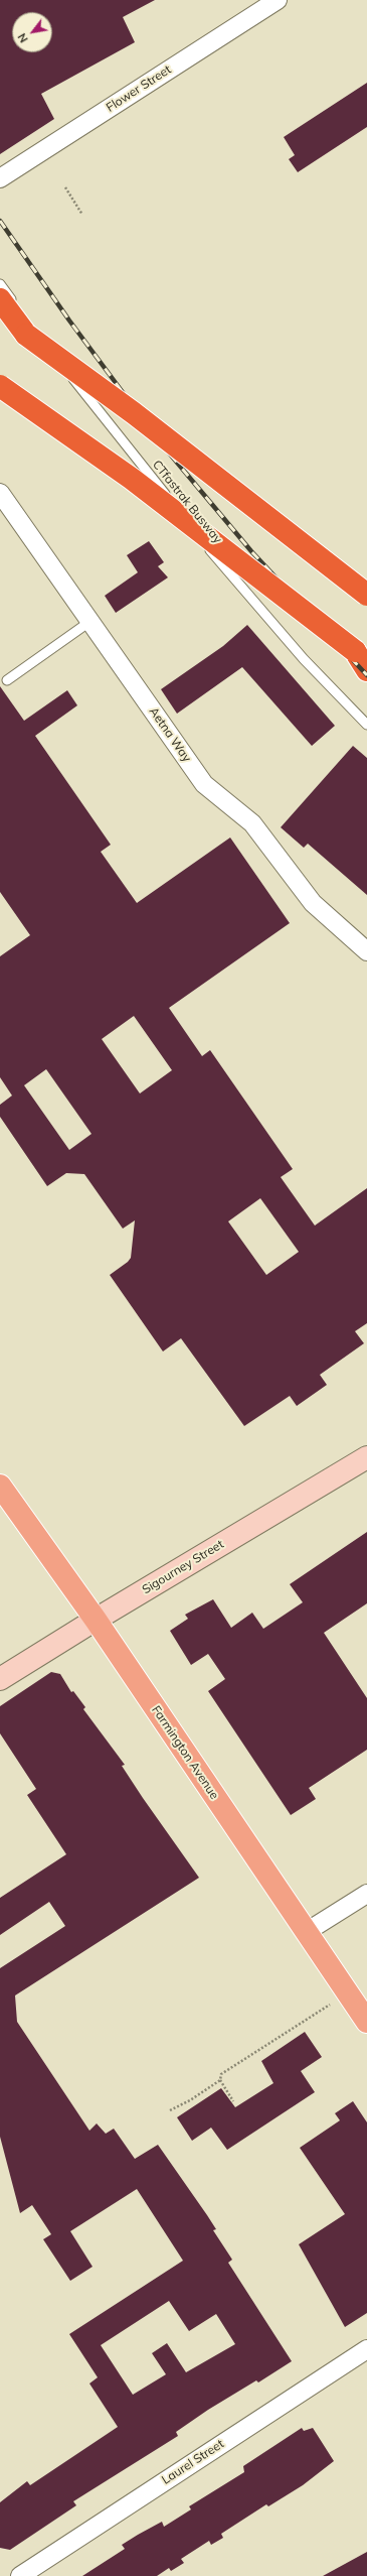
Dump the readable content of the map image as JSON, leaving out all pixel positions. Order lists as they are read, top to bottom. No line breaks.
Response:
{"streets":{"main road":["Sigourney Street","Farmington Avenue"],"street":["Flower Street","Aetna Way","Laurel Street"],"lane":["CTfastrak Busway"]},"crossings":[["Sigourney Street","Farmington Avenue"]],"north":"bottom left"}
